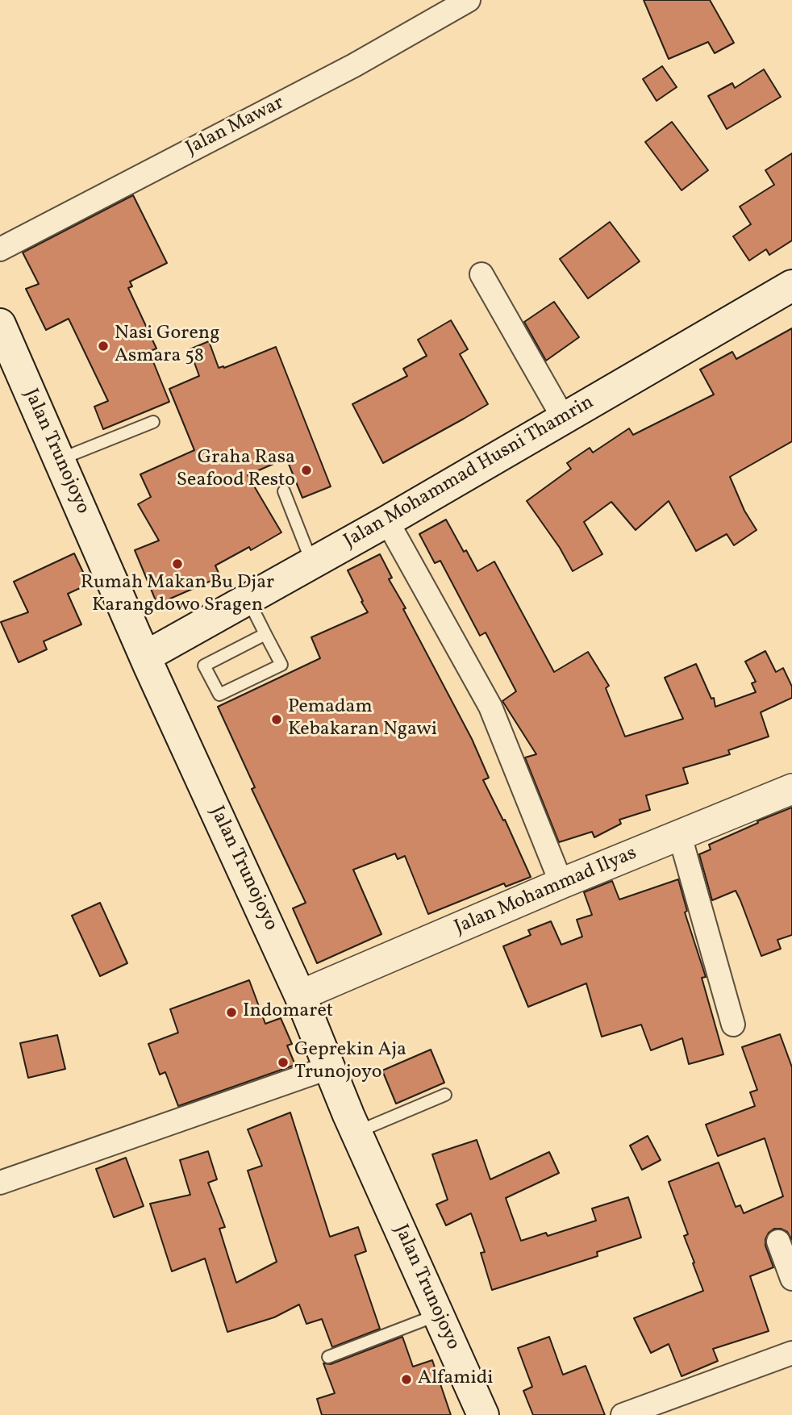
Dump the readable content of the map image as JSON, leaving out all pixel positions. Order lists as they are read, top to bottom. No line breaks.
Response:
{"streets":{"main road":["Jalan Trunojoyo","Jalan Mohammad Husni Thamrin"],"street":["Jalan Mawar","Jalan Mohammad Ilyas"]},"crossings":[["Jalan Trunojoyo","Jalan Mohammad Husni Thamrin"],["Jalan Trunojoyo","Jalan Mohammad Ilyas"]],"places":["Nasi Goreng Asmara 58","Graha Rasa Seafood Resto","Rumah Makan Bu Djar Karangdowo Sragen","Pemadam Kebakaran Ngawi","Indomaret","Geprekin Aja Trunojoyo","Alfamidi"]}
